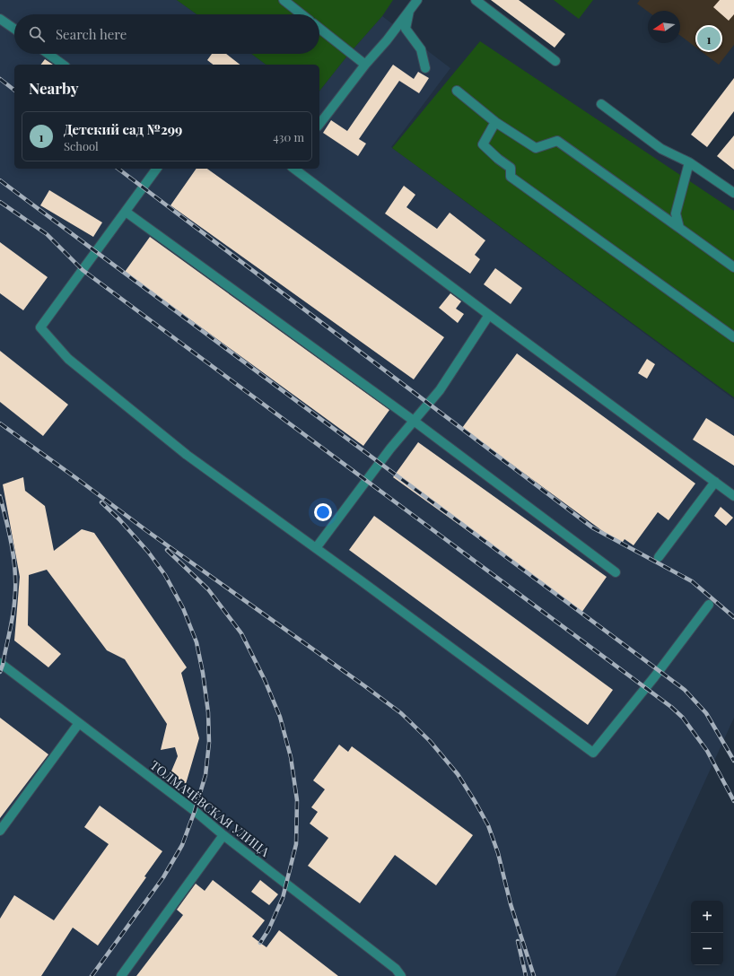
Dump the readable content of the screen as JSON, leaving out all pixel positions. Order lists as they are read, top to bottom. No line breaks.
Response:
{"streets":{"street":["ТОЛМАЧЁВСКАЯ УЛИЦА"]},"north":"left","page":{"search":"Search here","pins":"1","heading":"Nearby","list":[{"mark":"1","name":"Детский сад №299","note":"School","value":"430 m"}],"map_buttons":["+","−"]}}
